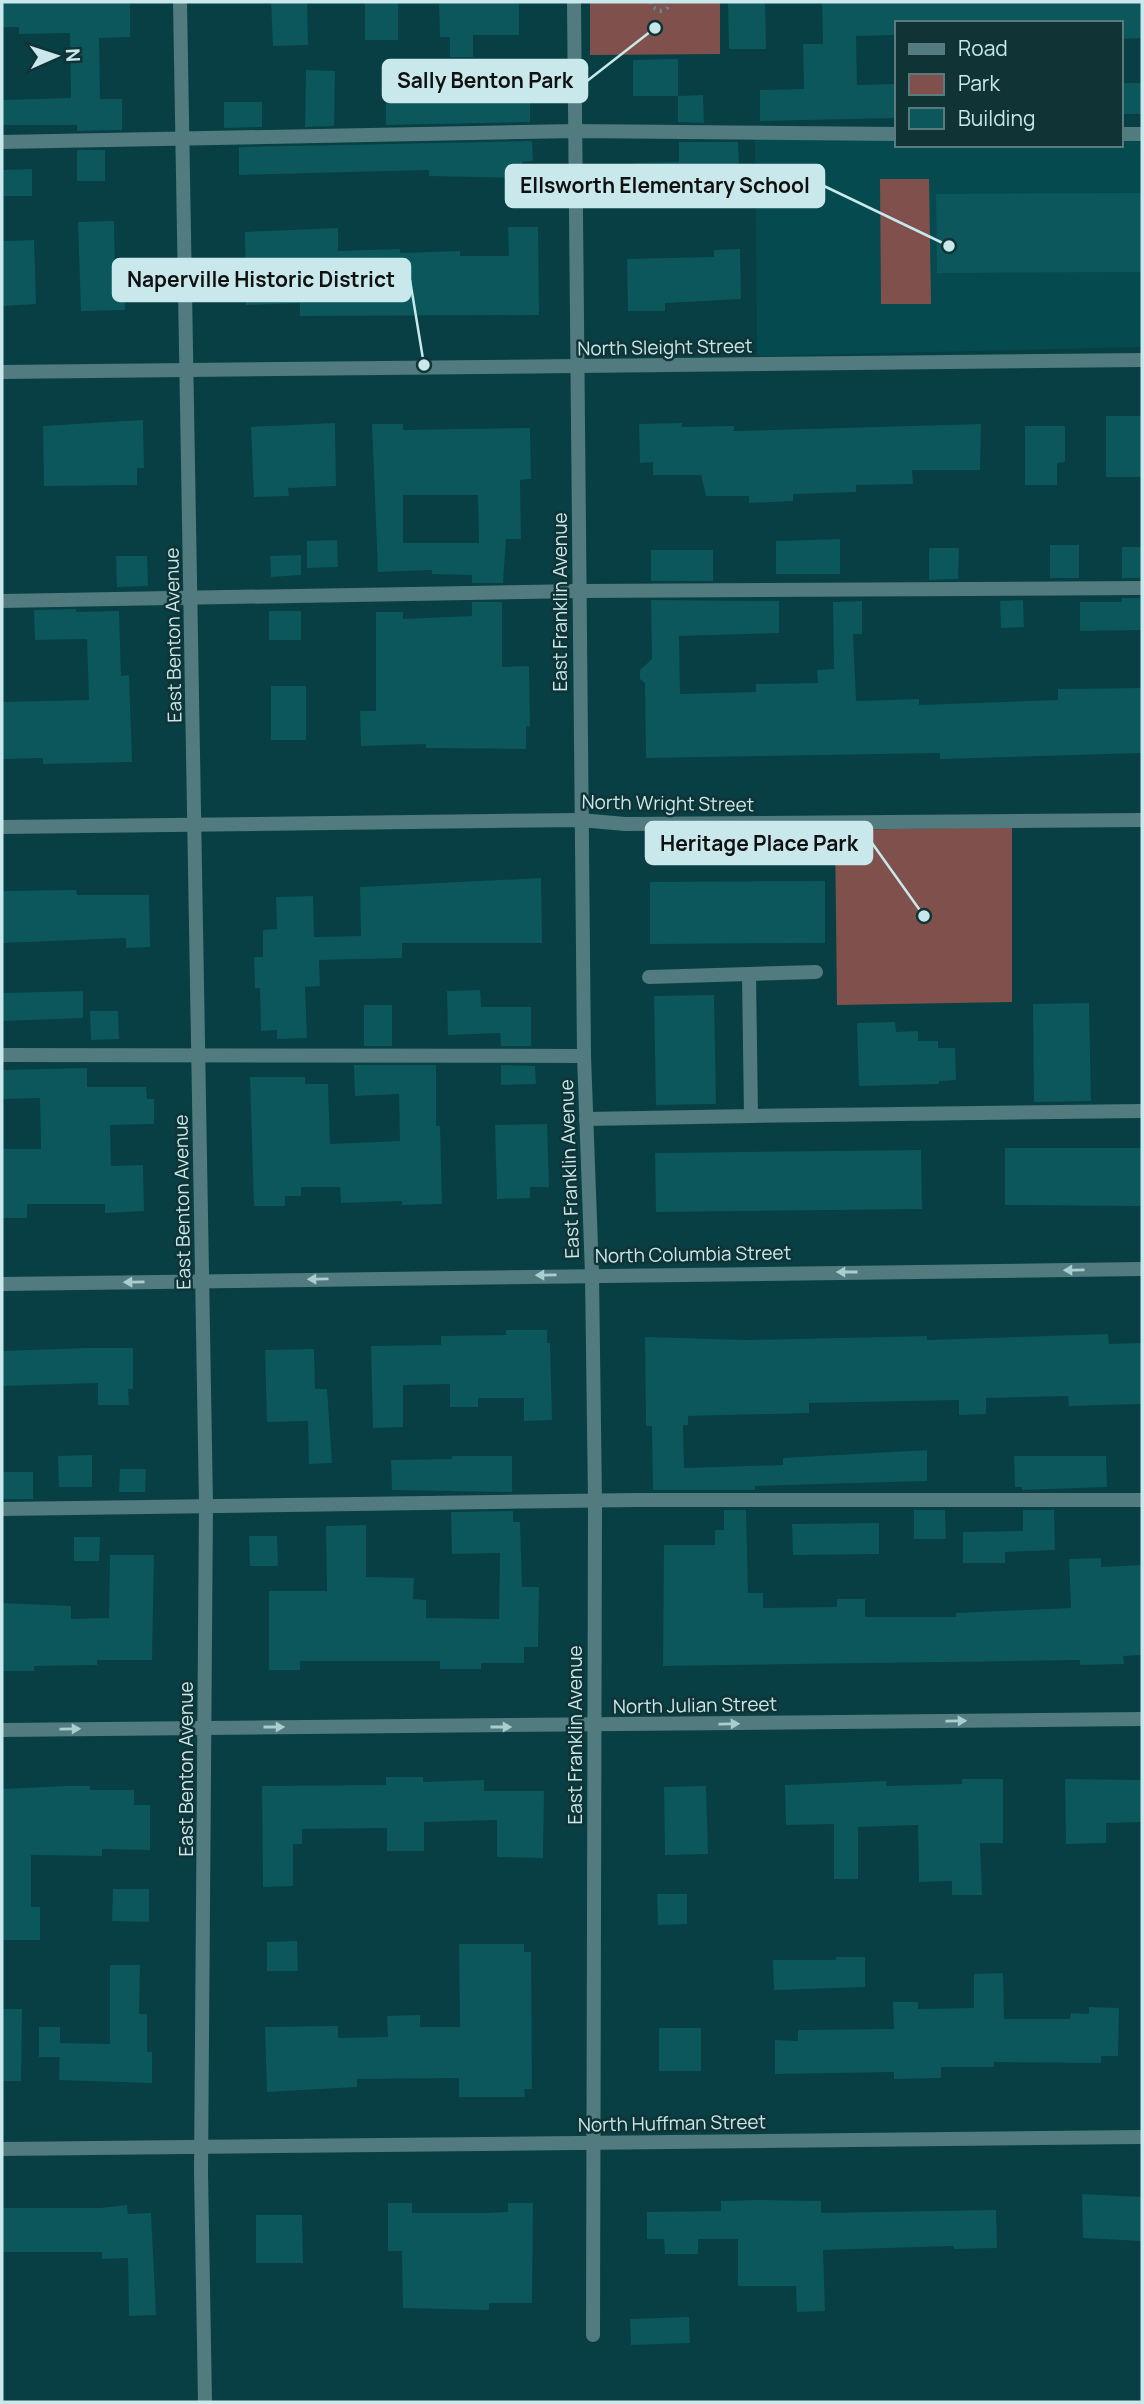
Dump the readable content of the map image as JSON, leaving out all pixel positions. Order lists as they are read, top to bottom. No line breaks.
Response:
{"streets":{"street":["North Sleight Street","East Franklin Avenue","East Benton Avenue","North Wright Street","North Columbia Street","North Julian Street","North Huffman Street"]},"crossings":[["North Sleight Street","East Franklin Avenue"],["North Sleight Street","East Benton Avenue"],["East Franklin Avenue","North Wright Street"],["East Franklin Avenue","North Columbia Street"],["East Franklin Avenue","North Julian Street"],["East Franklin Avenue","North Huffman Street"],["East Benton Avenue","North Wright Street"],["East Benton Avenue","North Columbia Street"],["East Benton Avenue","North Julian Street"],["East Benton Avenue","North Huffman Street"]],"one_way":["North Columbia Street","North Julian Street"],"places":["Sally Benton Park","Ellsworth Elementary School","Naperville Historic District","Heritage Place Park"],"legend":["Road","Park","Building"],"north":"right"}
